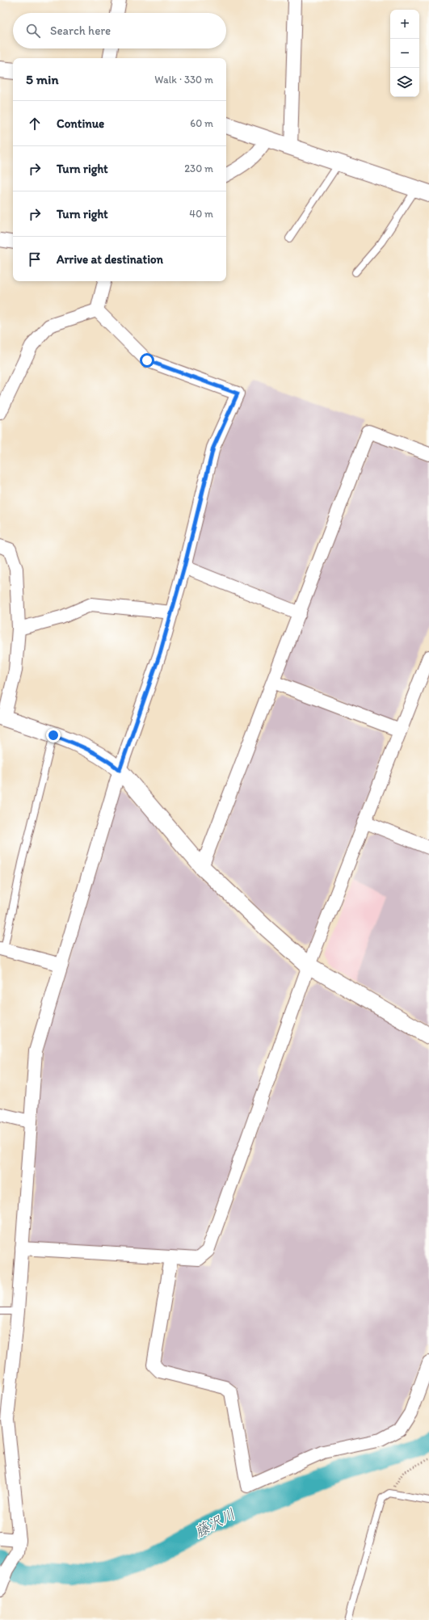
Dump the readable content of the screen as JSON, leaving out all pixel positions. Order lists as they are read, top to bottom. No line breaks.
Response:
{"water":["藤沢川"],"page":{"map_buttons":["+","−"],"search":"Search here","heading":["5 min","Walk · 330 m"],"list":[["Continue","60 m"],["Turn right","230 m"],["Turn right","40 m"],"Arrive at destination"]}}
